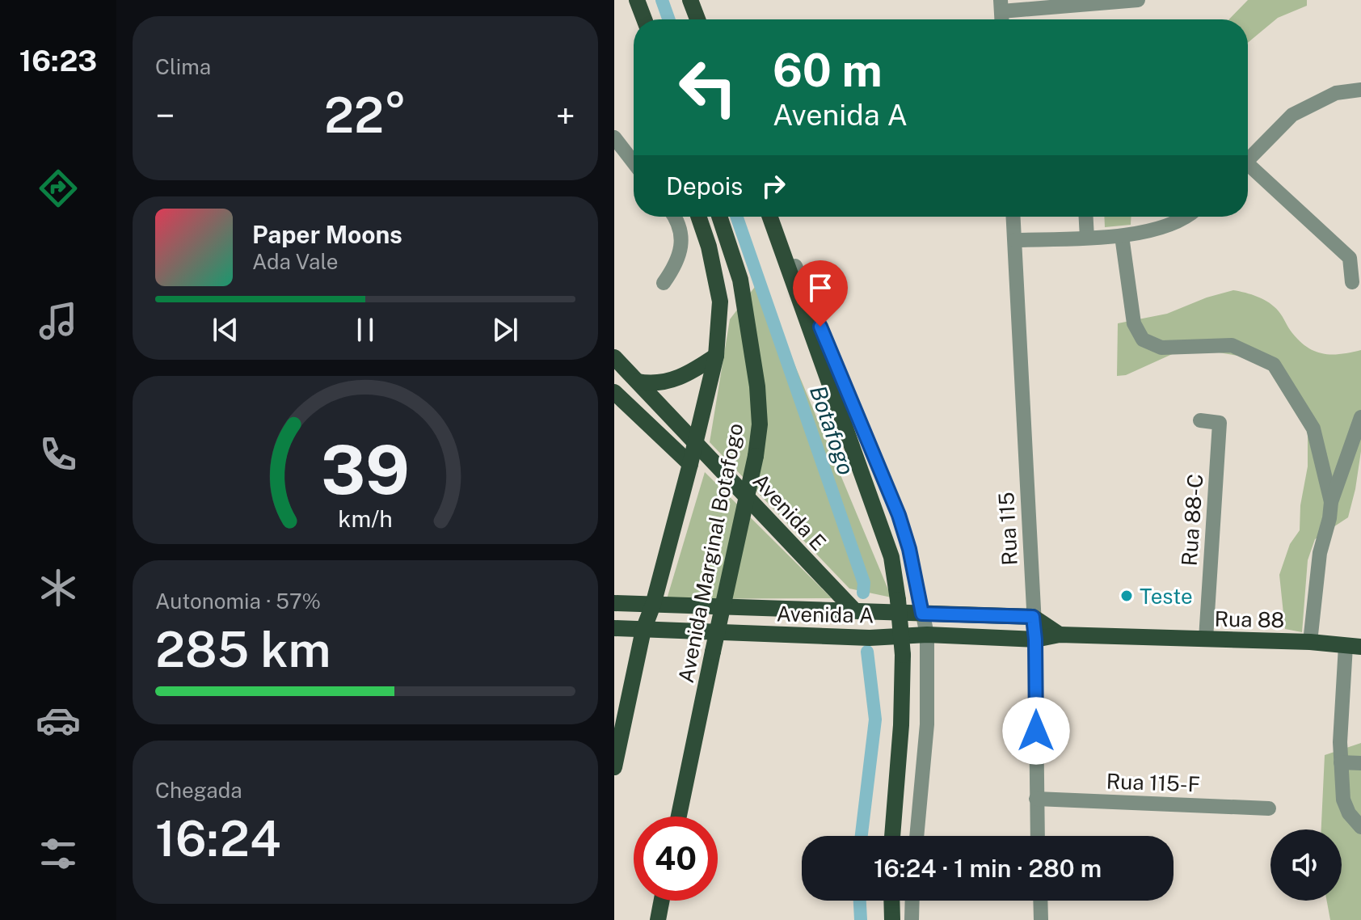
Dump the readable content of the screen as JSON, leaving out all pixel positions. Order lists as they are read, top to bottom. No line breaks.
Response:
{"streets":{"main road":["Avenida E","Avenida Marginal Botafogo","Avenida A","Rua 88"],"street":["Rua 88-C","Rua 115","Rua 115-F"]},"crossings":[["Avenida E","Avenida Marginal Botafogo"],["Avenida E","Avenida A"],["Rua 88-C","Rua 88"],["Rua 115","Avenida A"],["Rua 115","Rua 88"],["Rua 115","Rua 115-F"],["Avenida Marginal Botafogo","Avenida A"],["Avenida A","Rua 88"]],"water":["Botafogo"],"places":["Teste"],"page":{"tabs":"16:23","tile":["Clima",["Autonomia · 57%","285 km"],["Chegada","16:24"]],"turn":["60 m","Avenida A"],"heat":["−","22°","+"],"then":"Depois","song":["Paper Moons","Ada Vale"],"limit":"40","trip":"16:24 · 1 min · 280 m","gauge":["39","km/h"]}}
